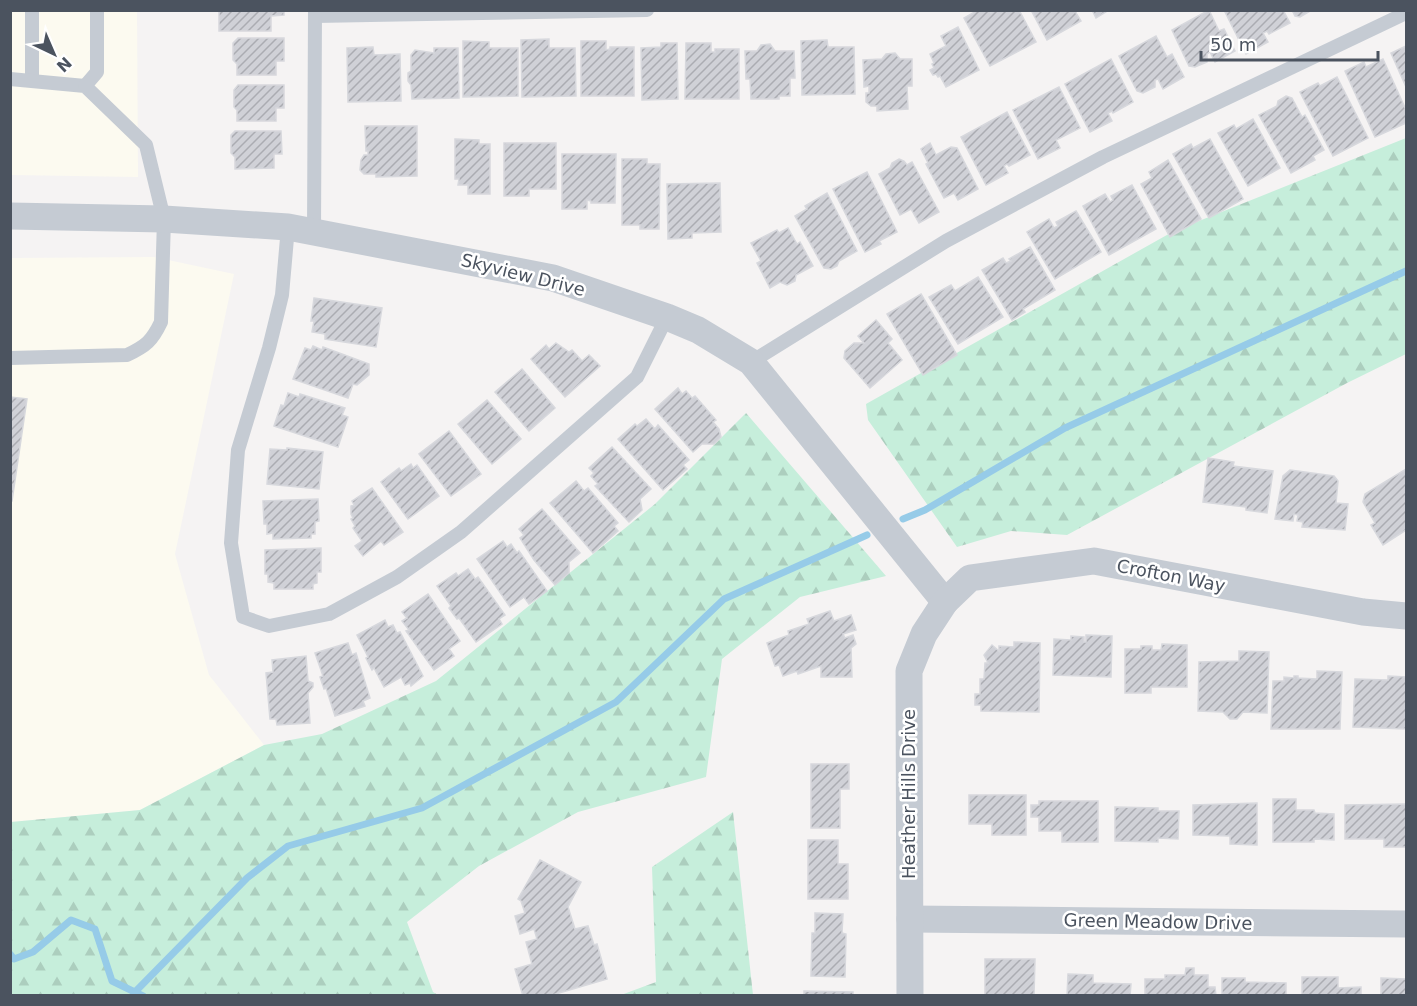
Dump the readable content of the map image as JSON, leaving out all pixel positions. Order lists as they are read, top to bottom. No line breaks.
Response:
{"streets":{"street":["Skyview Drive","Crofton Way","Heather Hills Drive","Green Meadow Drive"]},"crossings":[["Skyview Drive","Crofton Way"],["Skyview Drive","Heather Hills Drive"],["Crofton Way","Heather Hills Drive"],["Heather Hills Drive","Green Meadow Drive"]],"scale_bar":"50 m","north":"bottom right"}
